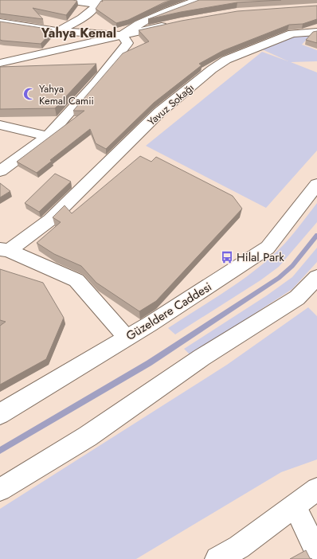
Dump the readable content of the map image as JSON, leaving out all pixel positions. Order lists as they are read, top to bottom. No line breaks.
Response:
{"streets":{"street":["Yavuz Sokağı","Güzeldere Caddesi"]},"districts":["Yahya Kemal"],"places":{"mosque":["Yahya Kemal Camii"],"bus stop":["Hilal Park"]}}
